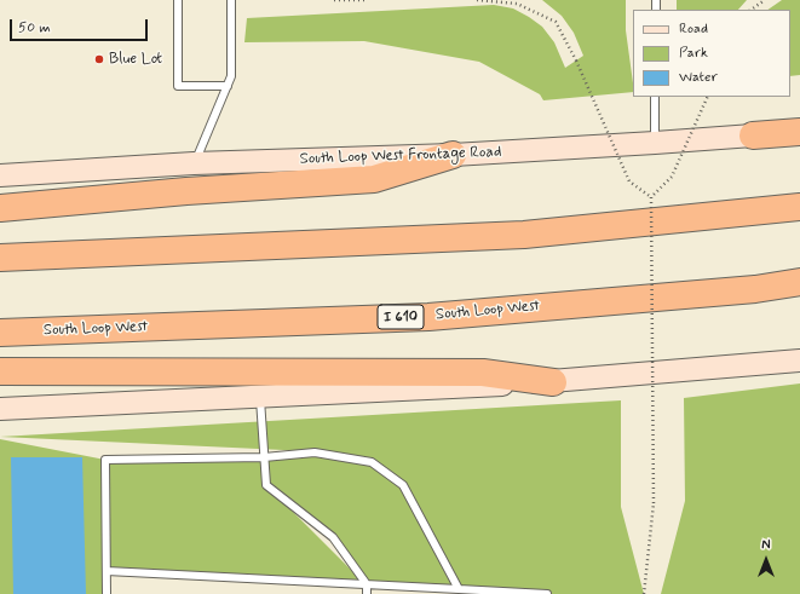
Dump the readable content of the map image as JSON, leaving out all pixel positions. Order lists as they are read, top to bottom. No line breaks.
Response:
{"streets":{"highway":["South Loop West","I 610"],"main road":["South Loop West Frontage Road"]},"places":["Blue Lot"],"legend":["Road","Park","Water"],"scale_bar":"50 m","north":"top"}
